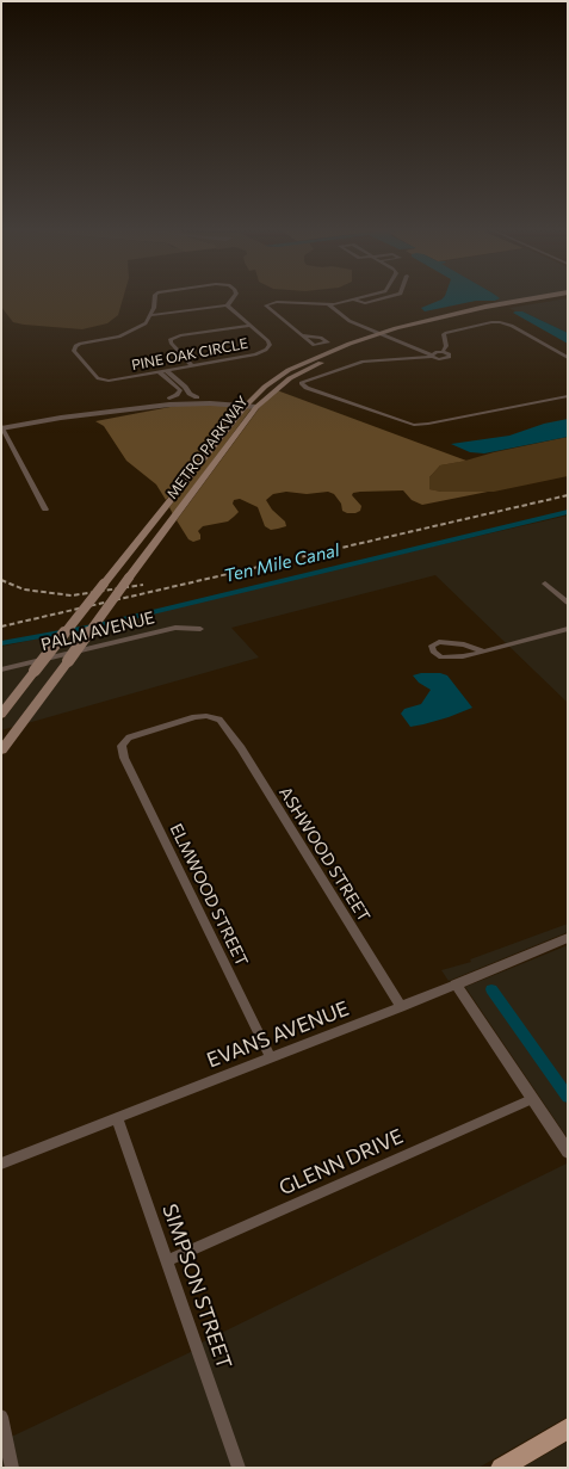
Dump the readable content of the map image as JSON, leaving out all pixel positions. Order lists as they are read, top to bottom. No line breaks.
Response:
{"streets":{"main road":["METRO PARKWAY"],"street":["PINE OAK CIRCLE","PALM AVENUE","ASHWOOD STREET","ELMWOOD STREET","EVANS AVENUE","GLENN DRIVE","SIMPSON STREET"]},"crossings":[["ASHWOOD STREET","ELMWOOD STREET"],["ASHWOOD STREET","EVANS AVENUE"],["ELMWOOD STREET","EVANS AVENUE"],["EVANS AVENUE","SIMPSON STREET"],["GLENN DRIVE","SIMPSON STREET"]],"water":["Ten Mile Canal"]}
